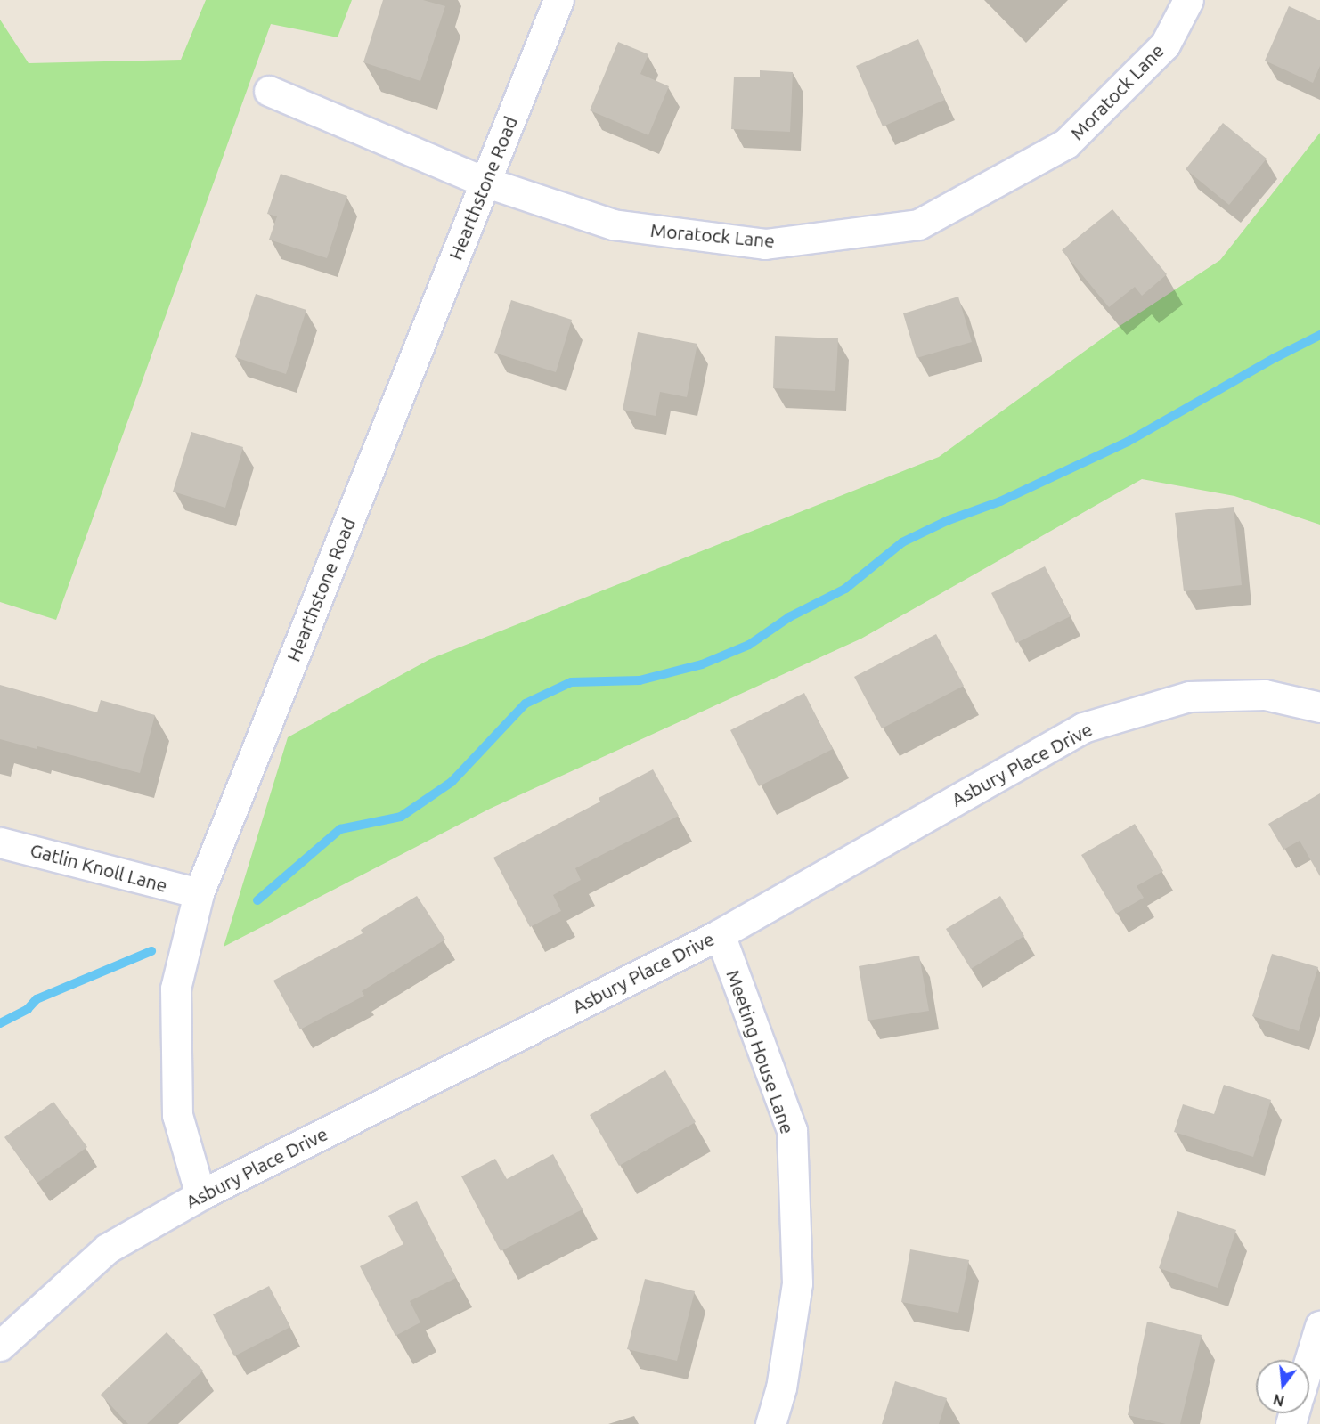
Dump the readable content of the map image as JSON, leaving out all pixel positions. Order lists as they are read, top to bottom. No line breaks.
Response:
{"streets":{"street":["Moratock Lane","Hearthstone Road","Asbury Place Drive","Gatlin Knoll Lane","Meeting House Lane"]},"crossings":[["Moratock Lane","Hearthstone Road"],["Hearthstone Road","Asbury Place Drive"],["Hearthstone Road","Gatlin Knoll Lane"],["Asbury Place Drive","Meeting House Lane"]],"north":"bottom"}
